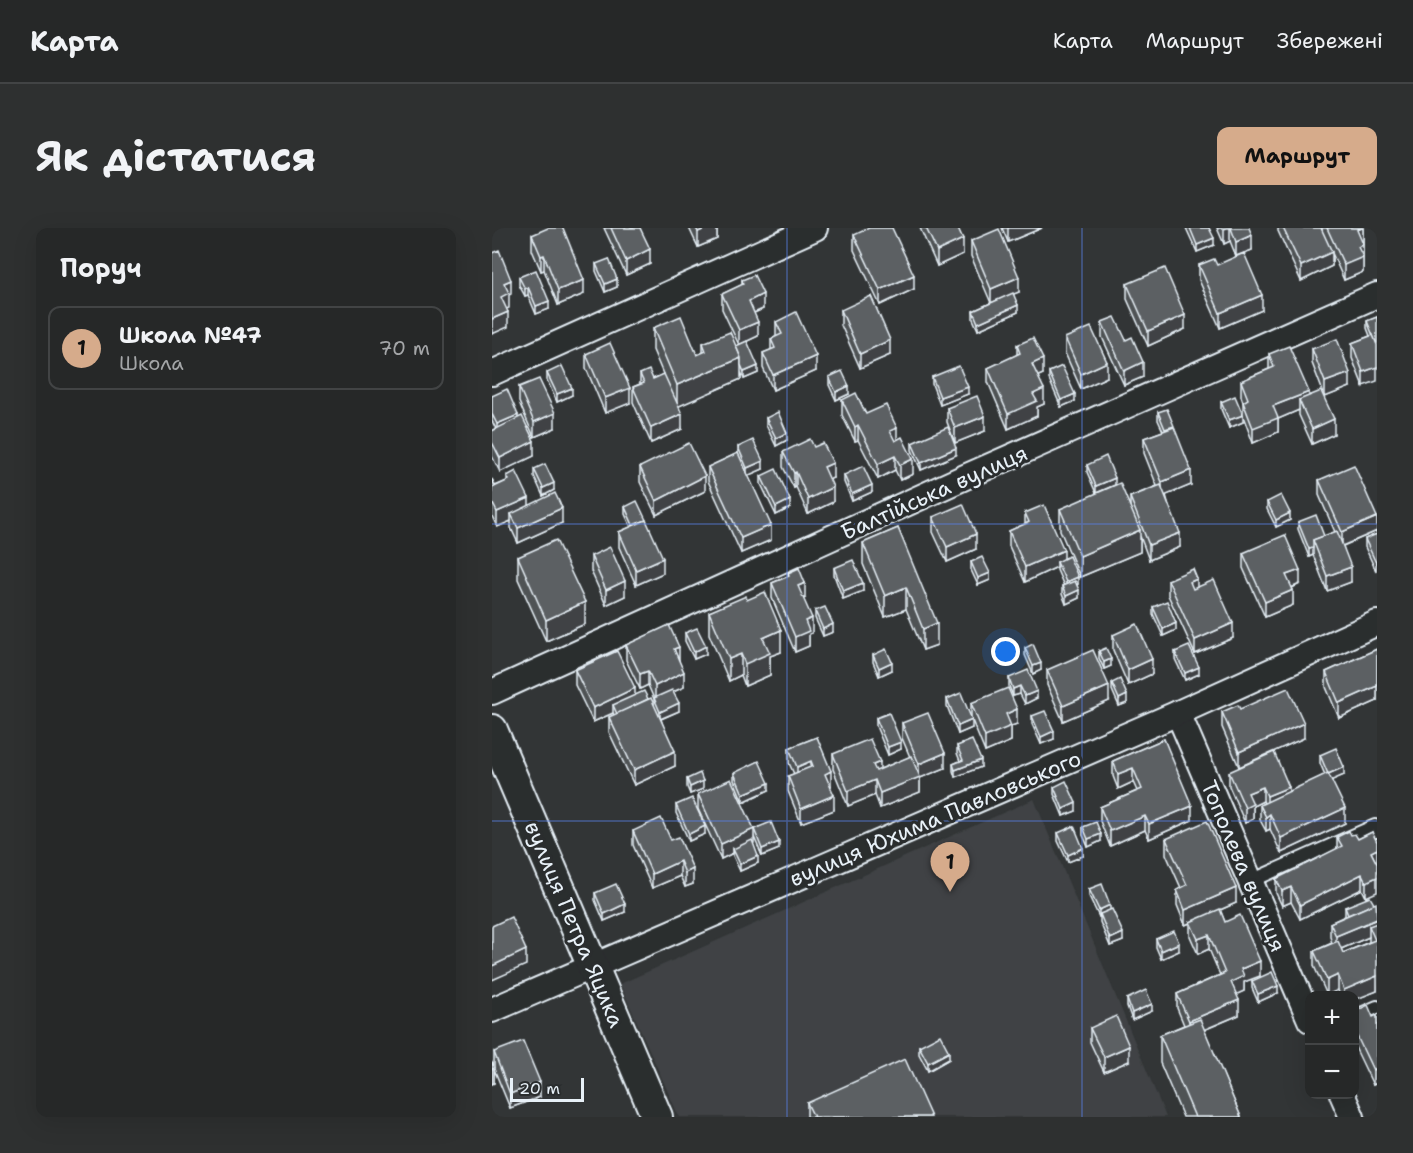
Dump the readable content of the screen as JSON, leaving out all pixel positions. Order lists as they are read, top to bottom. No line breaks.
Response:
{"streets":{"street":["Балтійська вулиця","вулиця Юхима Павловського","Тополева вулиця","вулиця Петра Яцика"]},"crossings":[["вулиця Юхима Павловського","Тополева вулиця"],["вулиця Юхима Павловського","вулиця Петра Яцика"]],"scale_bar":"20 m","page":{"header":"Карта","nav":["Карта","Маршрут","Збережені"],"buttons":"Маршрут","title":"Як дістатися","heading":"Поруч","list":[{"mark":"1","name":"Школа №47","note":"Школа","value":"70 m"}],"pins":"1","map_buttons":["+","−"],"scale":"20 m"}}
